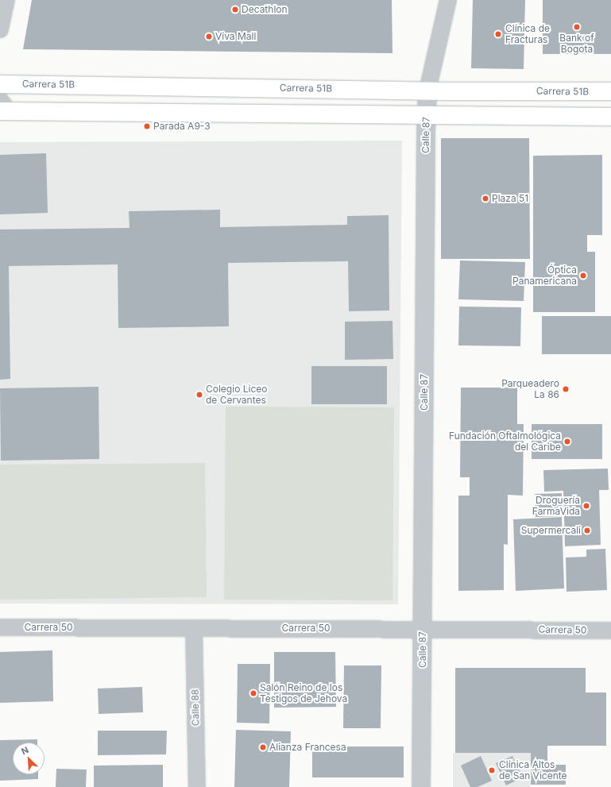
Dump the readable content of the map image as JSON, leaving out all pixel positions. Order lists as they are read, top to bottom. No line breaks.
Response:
{"streets":{"main road":["Carrera 51B"],"street":["Calle 87","Carrera 50","Calle 88"]},"crossings":[["Carrera 51B","Calle 87"],["Calle 87","Carrera 50"],["Carrera 50","Calle 88"]],"places":["Decathlon","Bank of Bogota","Clínica de Fracturas","Viva Mall","Parada A9-3","Plaza 51","Óptica Panamericana","Parqueadero La 86","Colegio Liceo de Cervantes","Fundación Oftalmológica del Caribe","Droguería FarmaVida","Supermercali","Salón Reino de los Testigos de Jehova","Alianza Francesa","Clínica Altos de San Vicente"],"north":"top left"}
